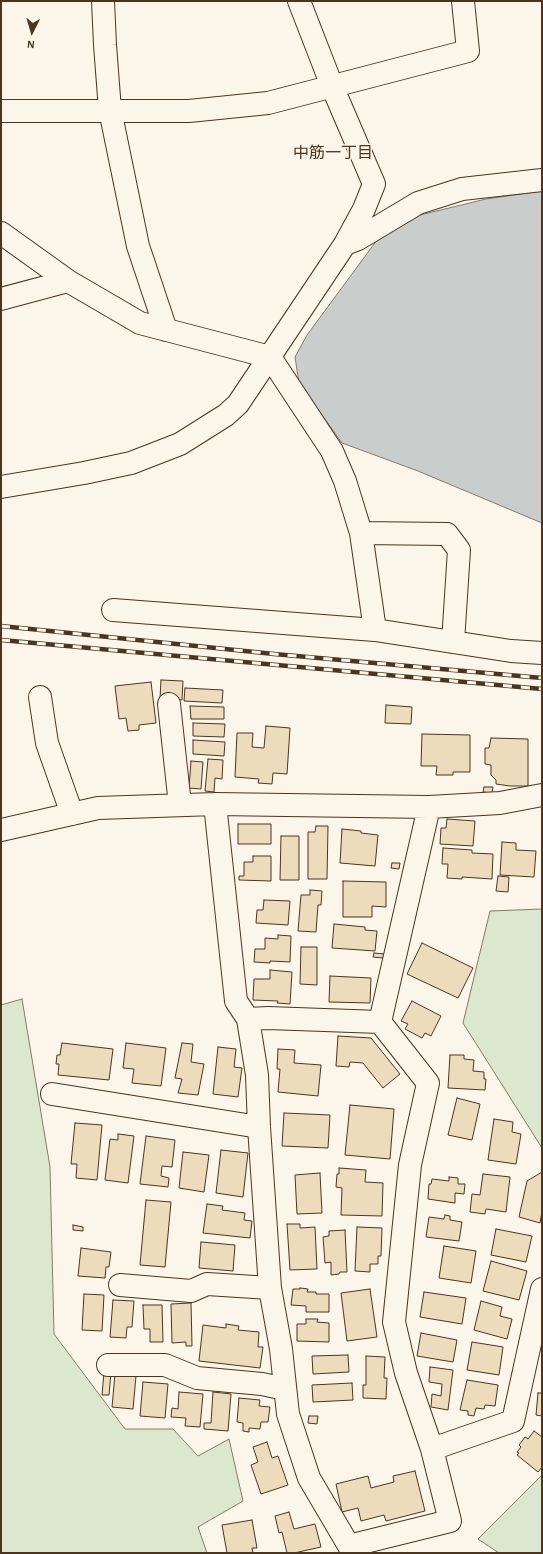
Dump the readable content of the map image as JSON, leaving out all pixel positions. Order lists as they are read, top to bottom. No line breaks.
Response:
{"districts":["中筋一丁目"],"north":"bottom"}
